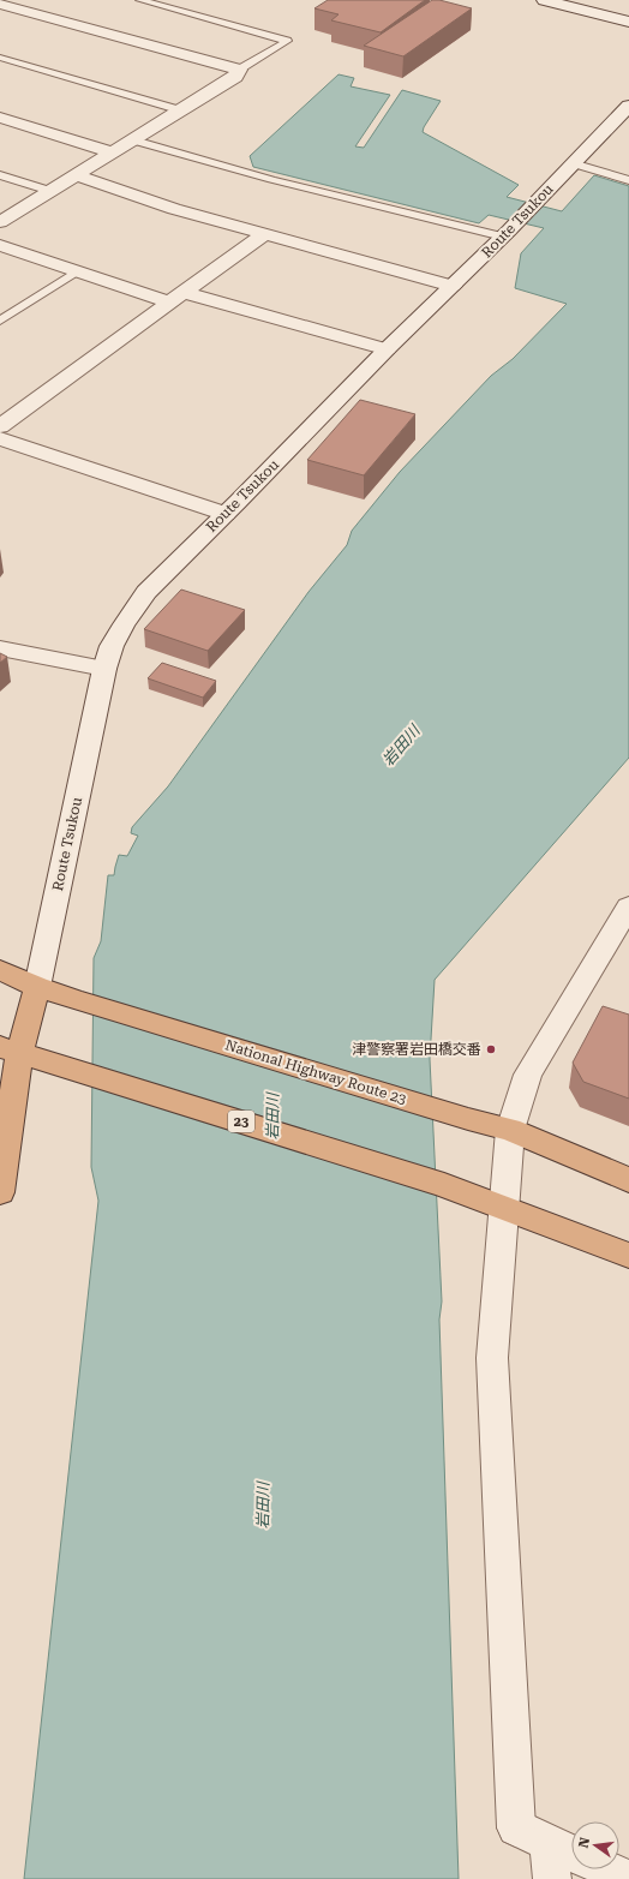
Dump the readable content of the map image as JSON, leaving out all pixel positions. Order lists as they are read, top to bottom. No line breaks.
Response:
{"streets":{"highway":["National Highway Route 23","23"],"street":["Route Tsukou"]},"crossings":[["Route Tsukou","National Highway Route 23"]],"water":["岩田川"],"places":["津警察署岩田橋交番"],"north":"left"}
